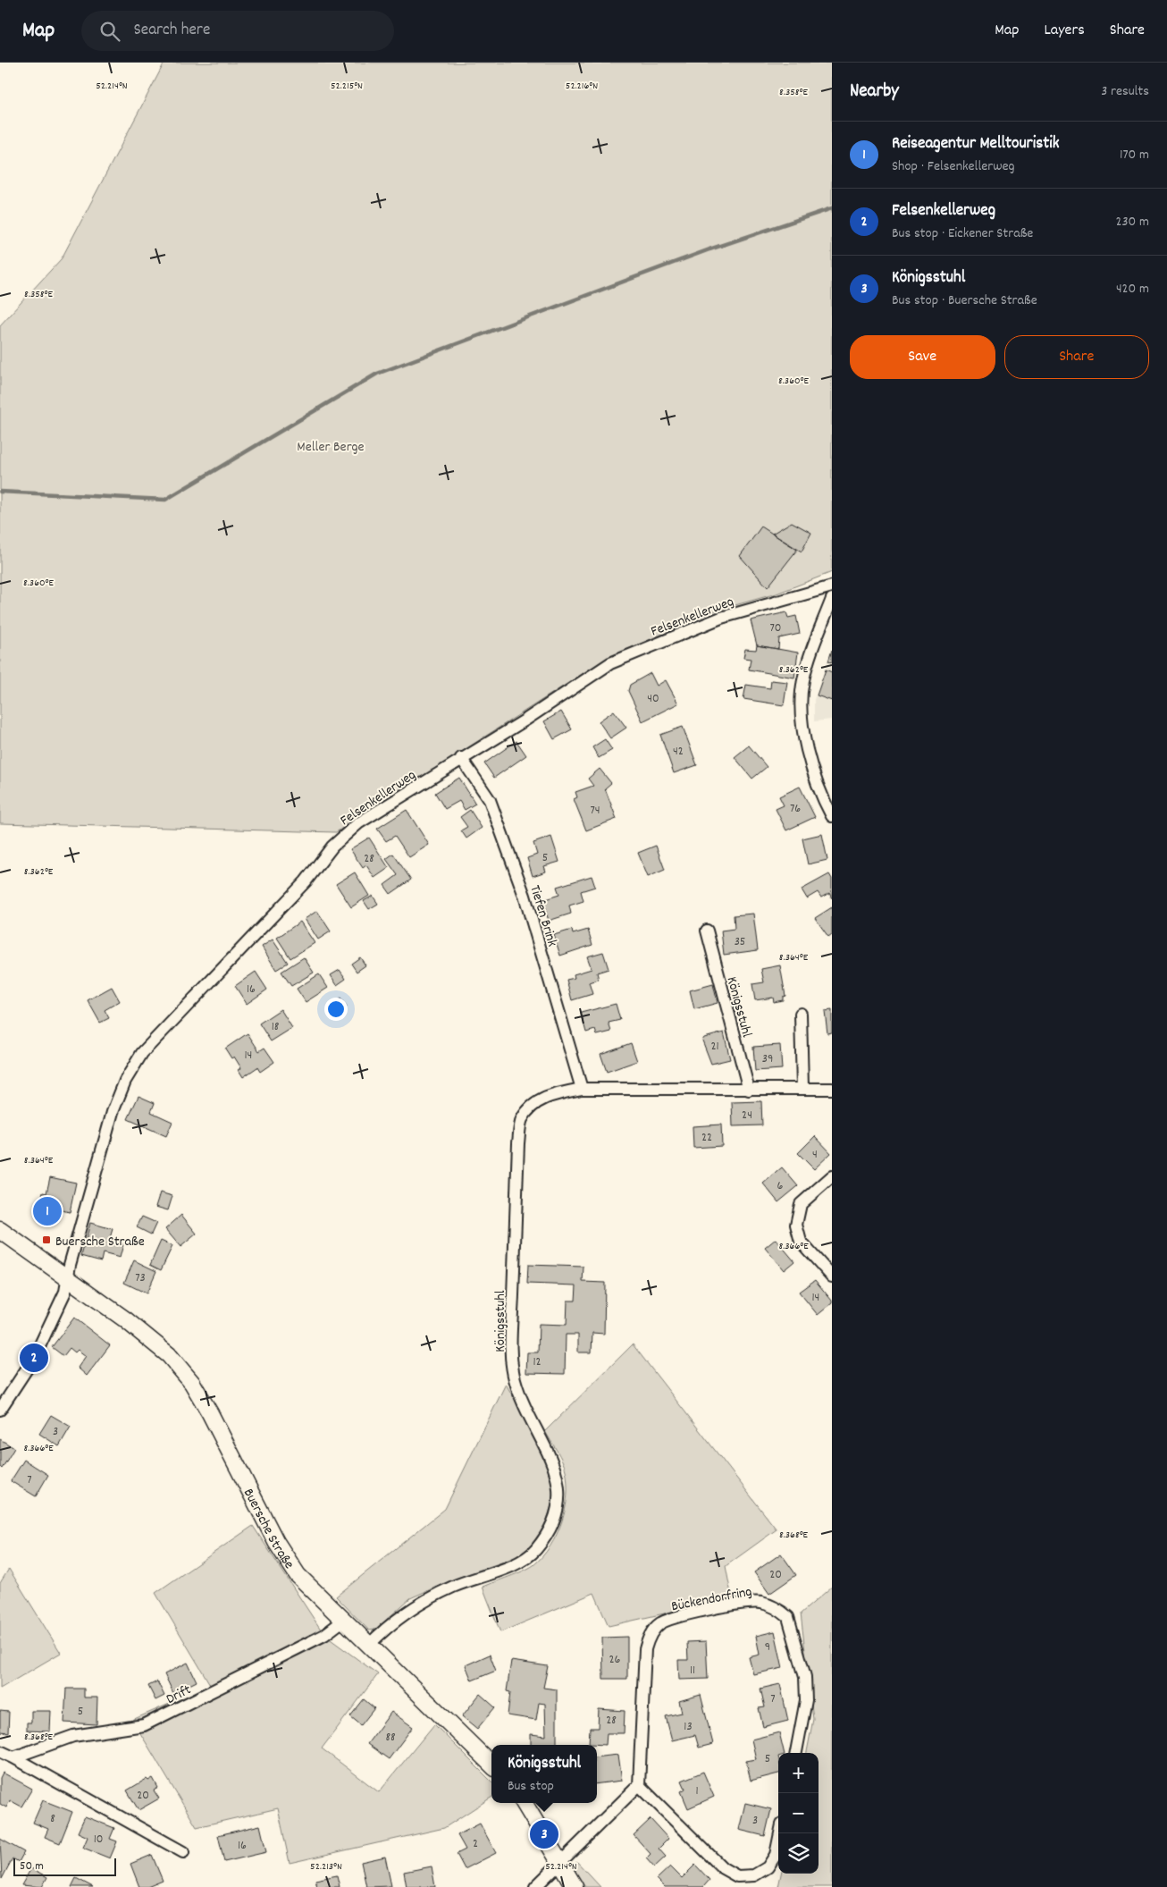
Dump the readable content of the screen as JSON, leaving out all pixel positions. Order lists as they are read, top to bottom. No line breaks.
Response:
{"streets":{"main road":["Buersche Straße"],"street":["Felsenkellerweg","Tiefen Brink","Königsstuhl","Bückendorfring","Drift"]},"crossings":[["Felsenkellerweg","Tiefen Brink"],["Felsenkellerweg","Buersche Straße"],["Tiefen Brink","Königsstuhl"],["Königsstuhl","Buersche Straße"],["Buersche Straße","Drift"]],"parks":["Meller Berge"],"places":{"transit":["Buersche Straße"]},"house_numbers":["70","40","42","76","74","5","28","35","16","18","21","14","39","24","22","4","6","73","14","12","3","7","20","9","26","11","7","5","28","13","88","5","1","20","8","3","10","2","16"],"scale_bar":"50 m","page":{"header":"Map","search":"Search here","nav":["Map","Layers","Share"],"heading":["Nearby","3 results"],"list":[{"mark":"1","name":"Reiseagentur Melltouristik","note":"Shop · Felsenkellerweg","value":"170 m"},{"mark":"2","name":"Felsenkellerweg","note":"Bus stop · Eickener Straße","value":"230 m"},{"mark":"3","name":"Königsstuhl","note":"Bus stop · Buersche Straße","value":"420 m"}],"buttons":["Save","Share"],"pins":["1","2","3"],"popup":["Königsstuhl","Bus stop"],"map_buttons":["+","−"],"scale":"50 m"},"coordinates":["52.214°N","52.215°N","52.216°N","8.358°E","8.360°E","8.362°E","8.364°E","8.366°E","8.368°E","52.213°N"]}
